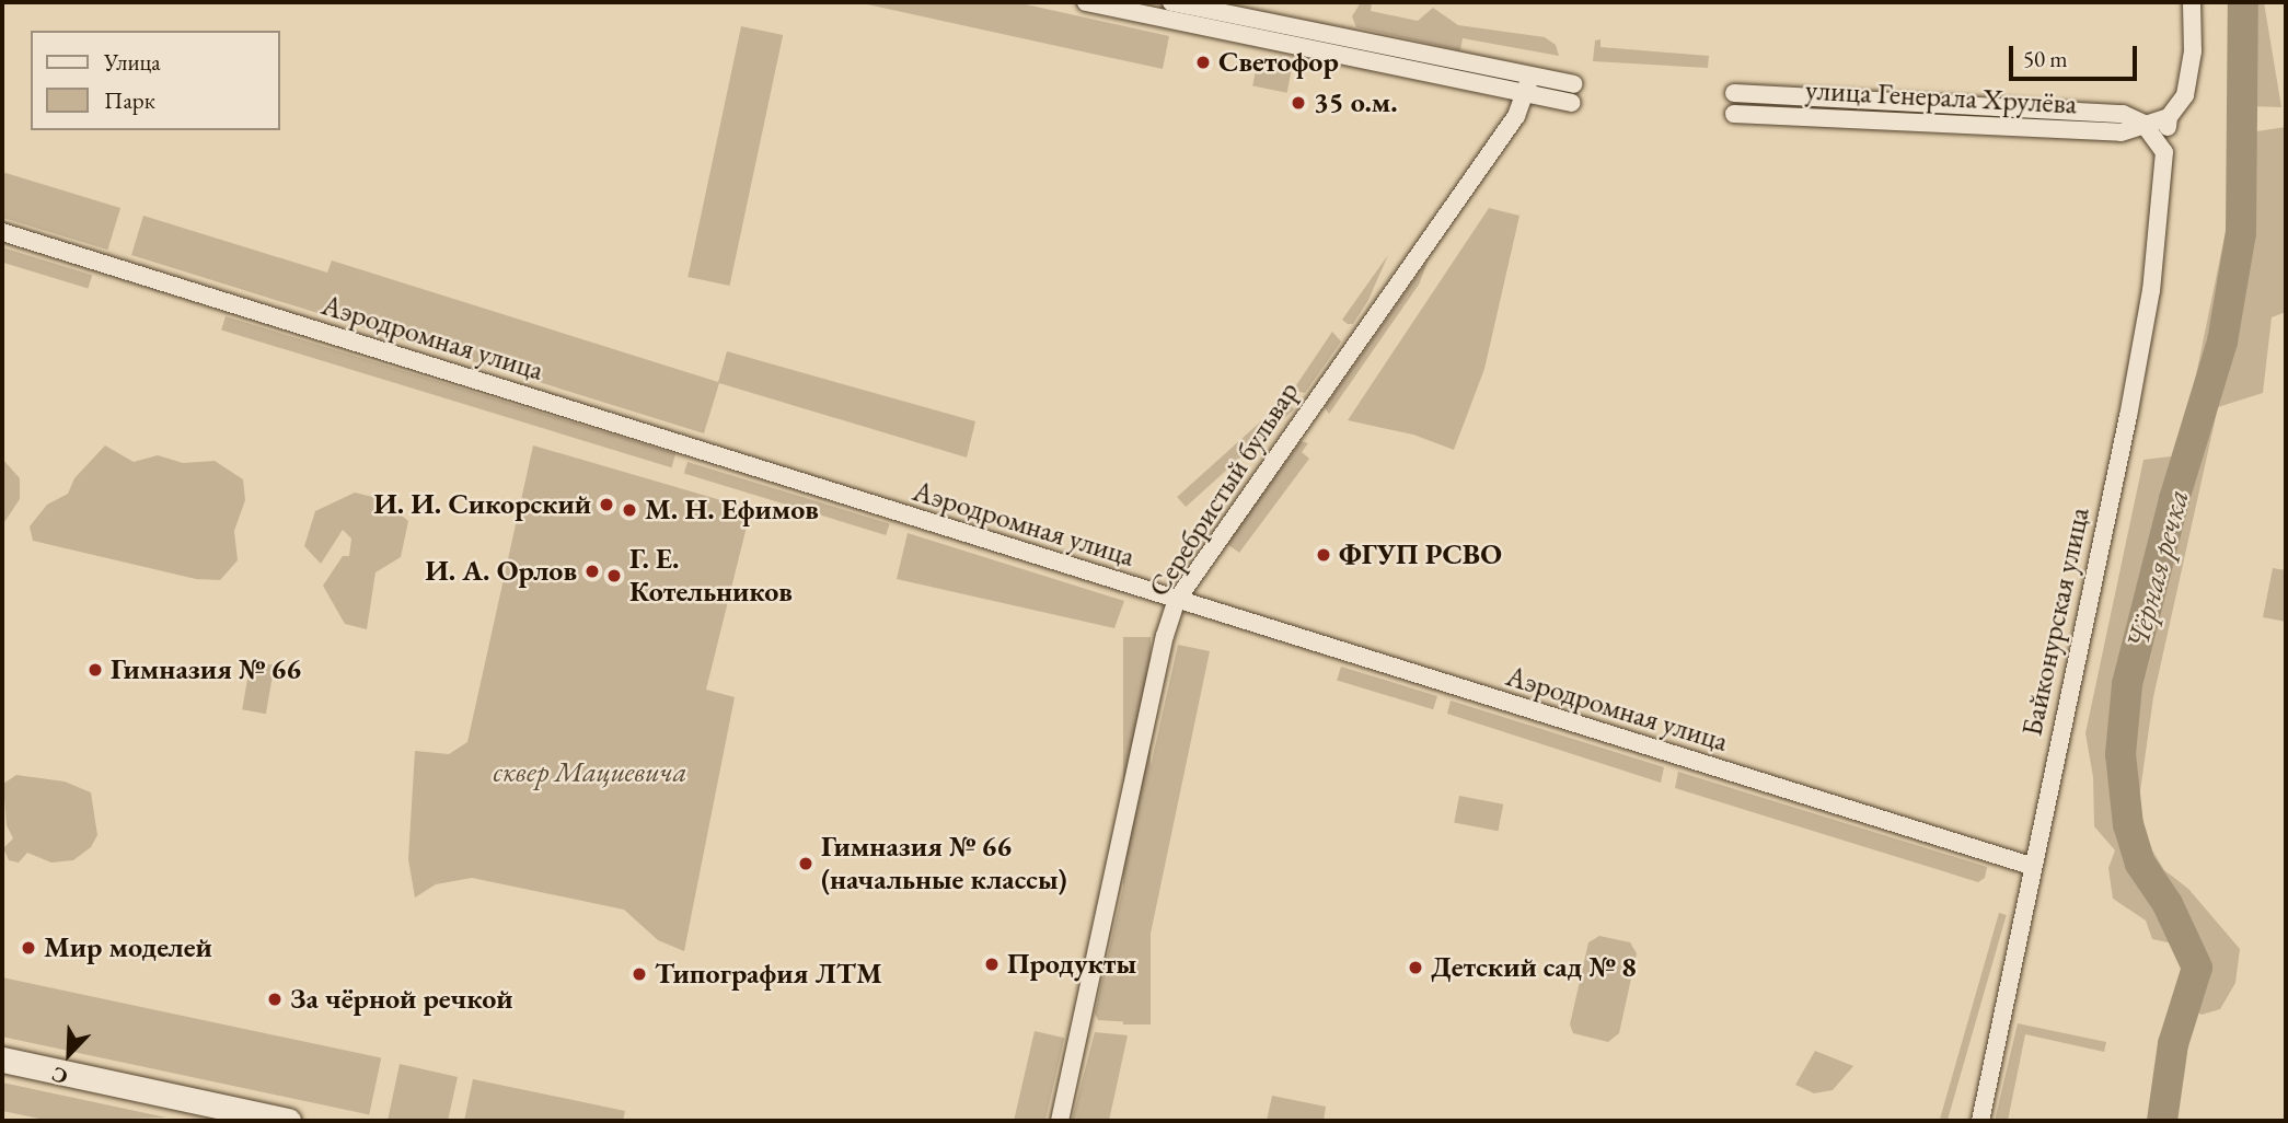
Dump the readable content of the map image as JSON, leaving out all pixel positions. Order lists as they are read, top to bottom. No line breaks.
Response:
{"streets":{"street":["улица Генерала Хрулёва","Аэродромная улица","Серебристый бульвар","Байконурская улица"]},"crossings":[["Аэродромная улица","Серебристый бульвар"],["Аэродромная улица","Байконурская улица"]],"water":["Чёрная речка"],"parks":["сквер Мациевича"],"places":["Светофор","35 о.м.","И. И. Сикорский","М. Н. Ефимов","ФГУП РСВО","И. А. Орлов","Г. Е. Котельников","Гимназия № 66","Гимназия № 66 (начальные классы)","Мир моделей","Продукты","Детский сад № 8","Типография ЛТМ","За чёрной речкой"],"legend":["Улица","Парк"],"scale_bar":"50 m","north":"bottom left"}
